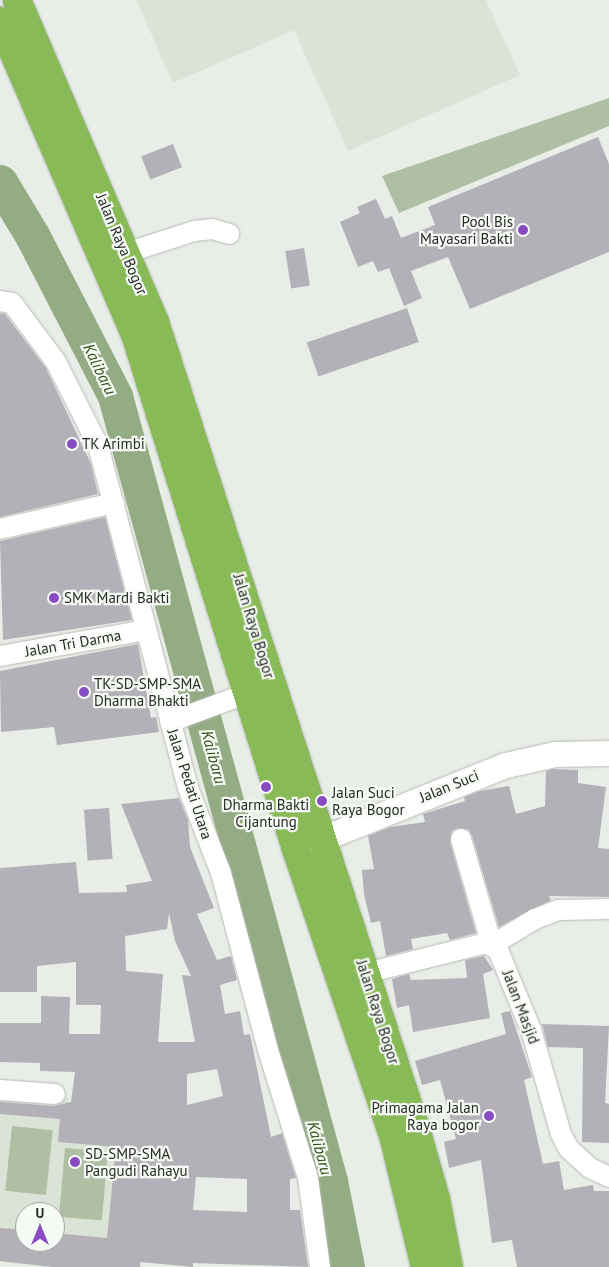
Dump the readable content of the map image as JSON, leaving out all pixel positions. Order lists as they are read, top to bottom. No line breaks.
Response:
{"streets":{"highway":["Jalan Raya Bogor"],"street":["Jalan Tri Darma","Jalan Pedati Utara","Jalan Suci","Jalan Masjid"]},"crossings":[["Jalan Raya Bogor","Jalan Suci"],["Jalan Tri Darma","Jalan Pedati Utara"]],"water":["Kalibaru"],"places":["Pool Bis Mayasari Bakti","TK Arimbi","SMK Mardi Bakti","TK-SD-SMP-SMA Dharma Bhakti","Dharma Bakti Cijantung","Jalan Suci Raya Bogor","Primagama Jalan Raya bogor","SD-SMP-SMA Pangudi Rahayu"],"north":"top"}
